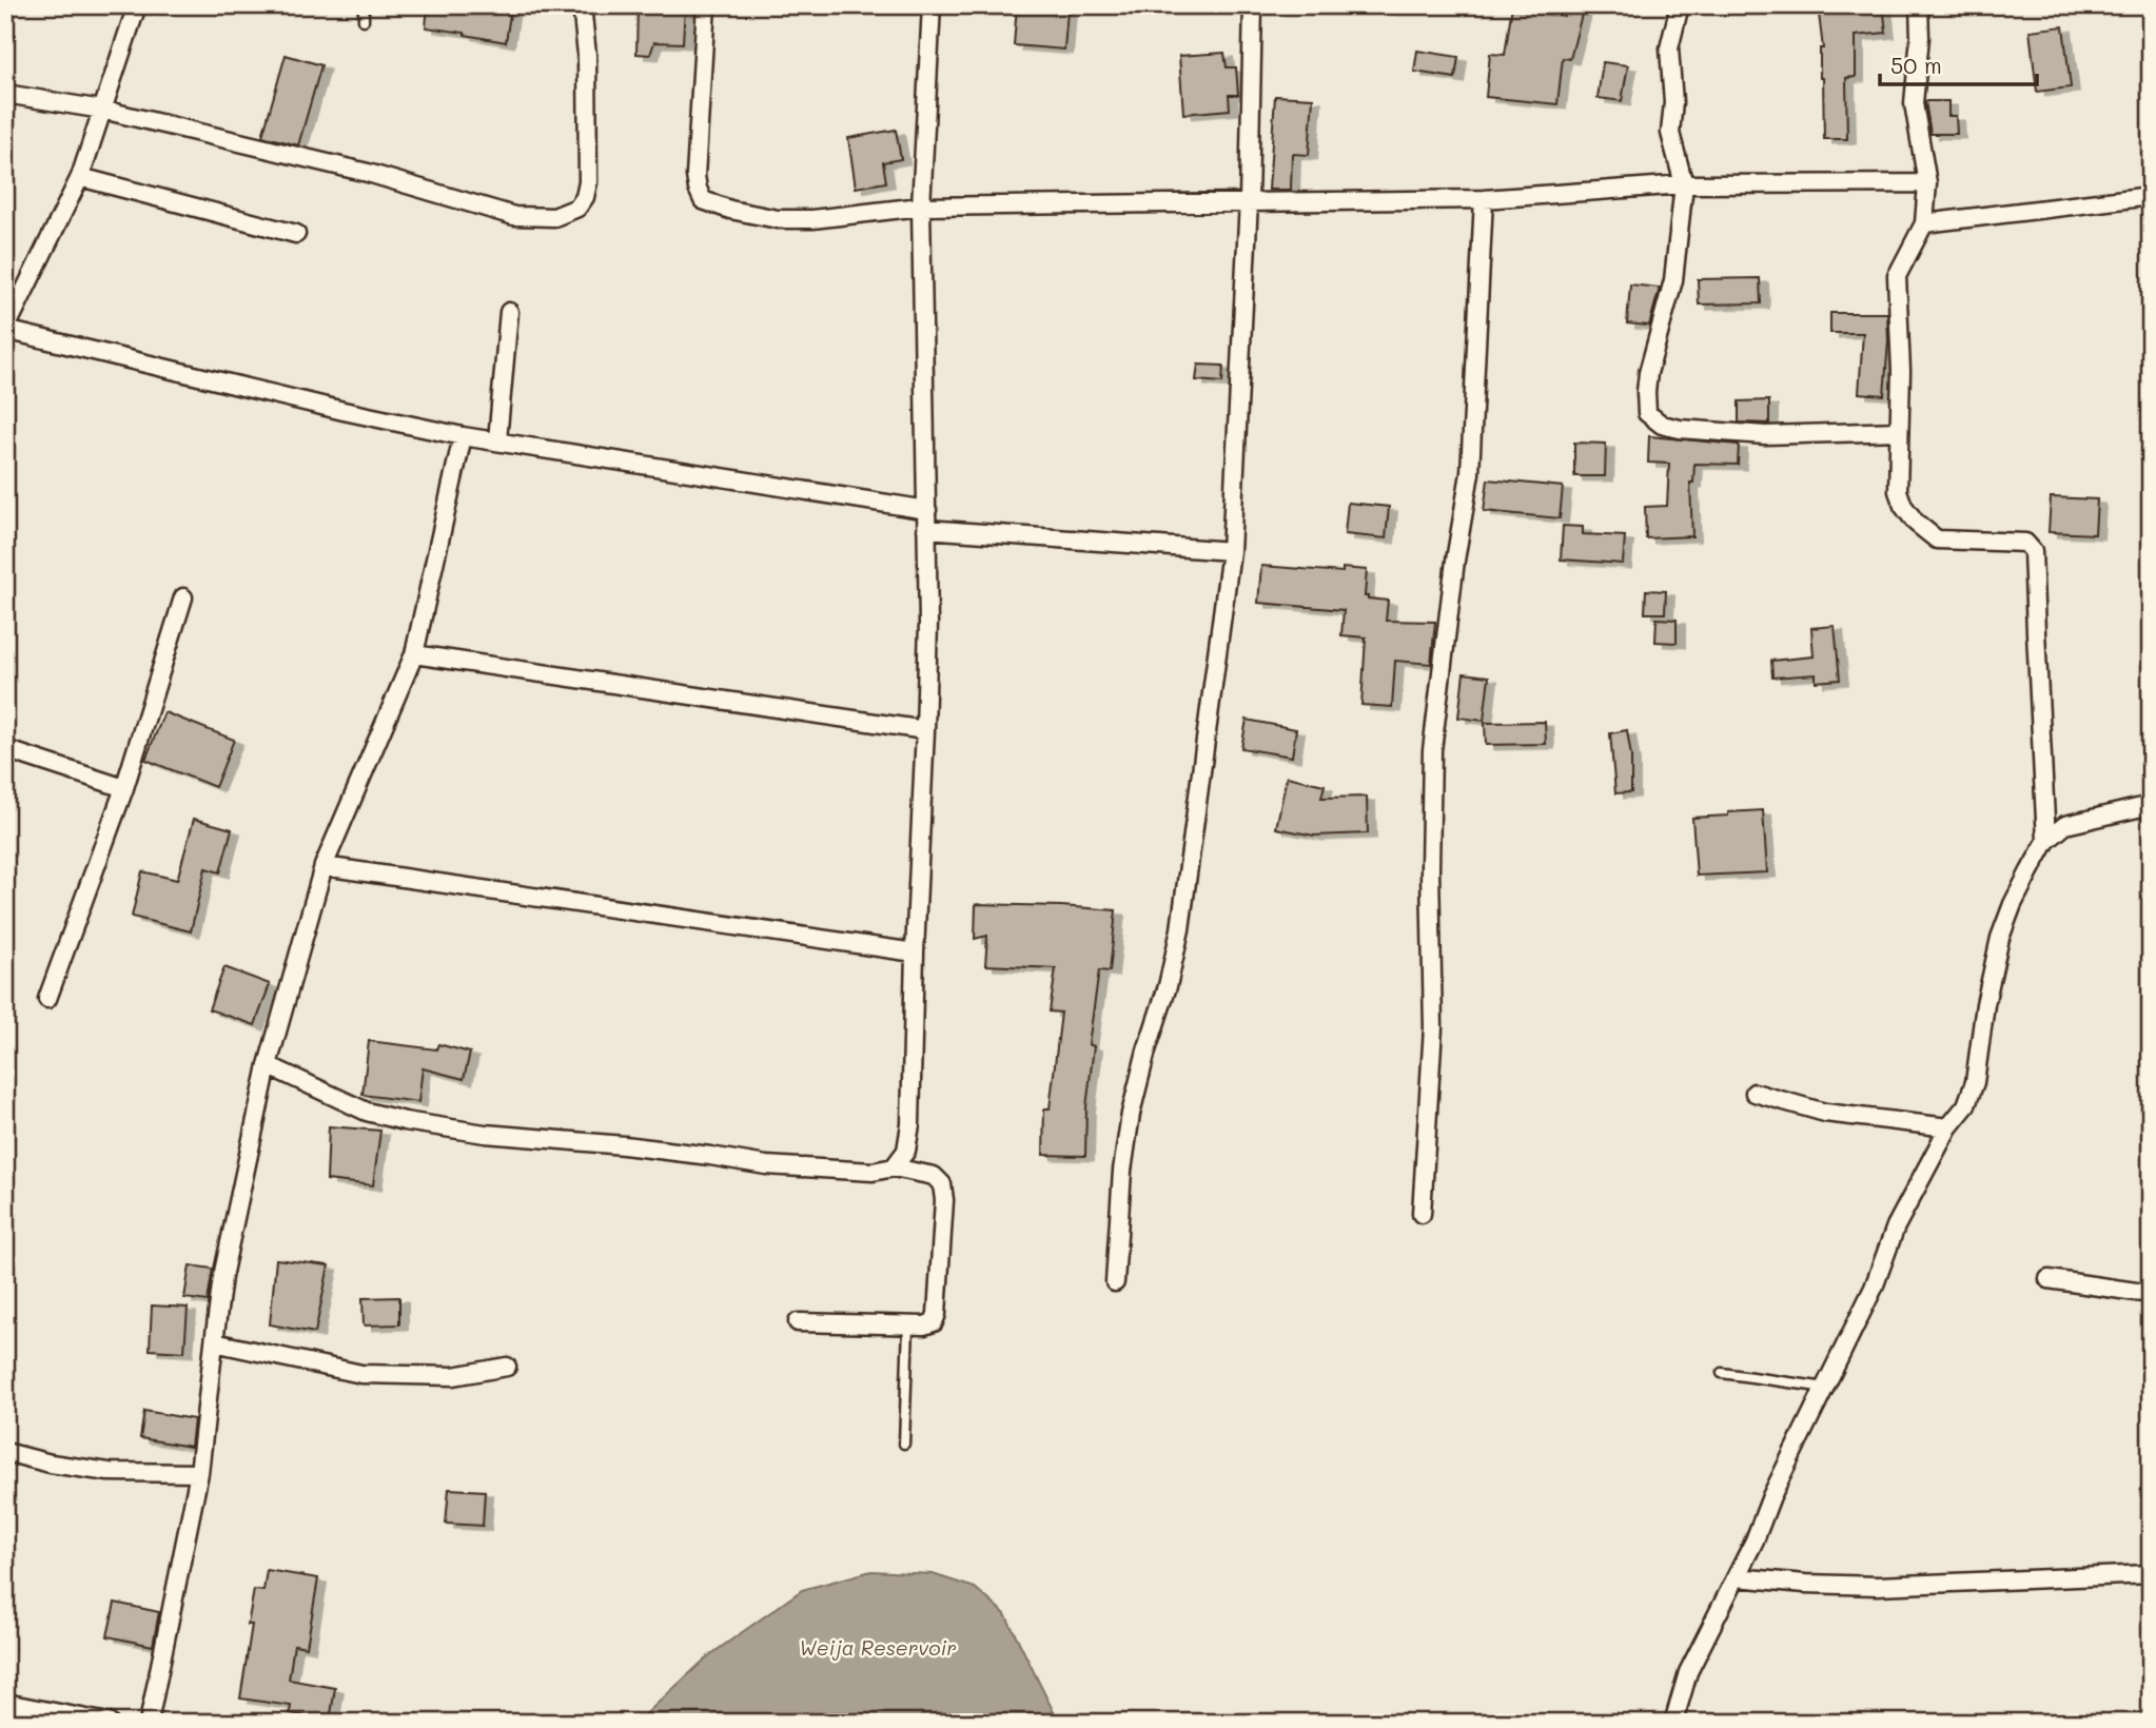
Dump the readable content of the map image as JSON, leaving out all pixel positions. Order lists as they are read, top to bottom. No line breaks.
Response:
{"water":["Weija Reservoir"],"scale_bar":"50 m"}
